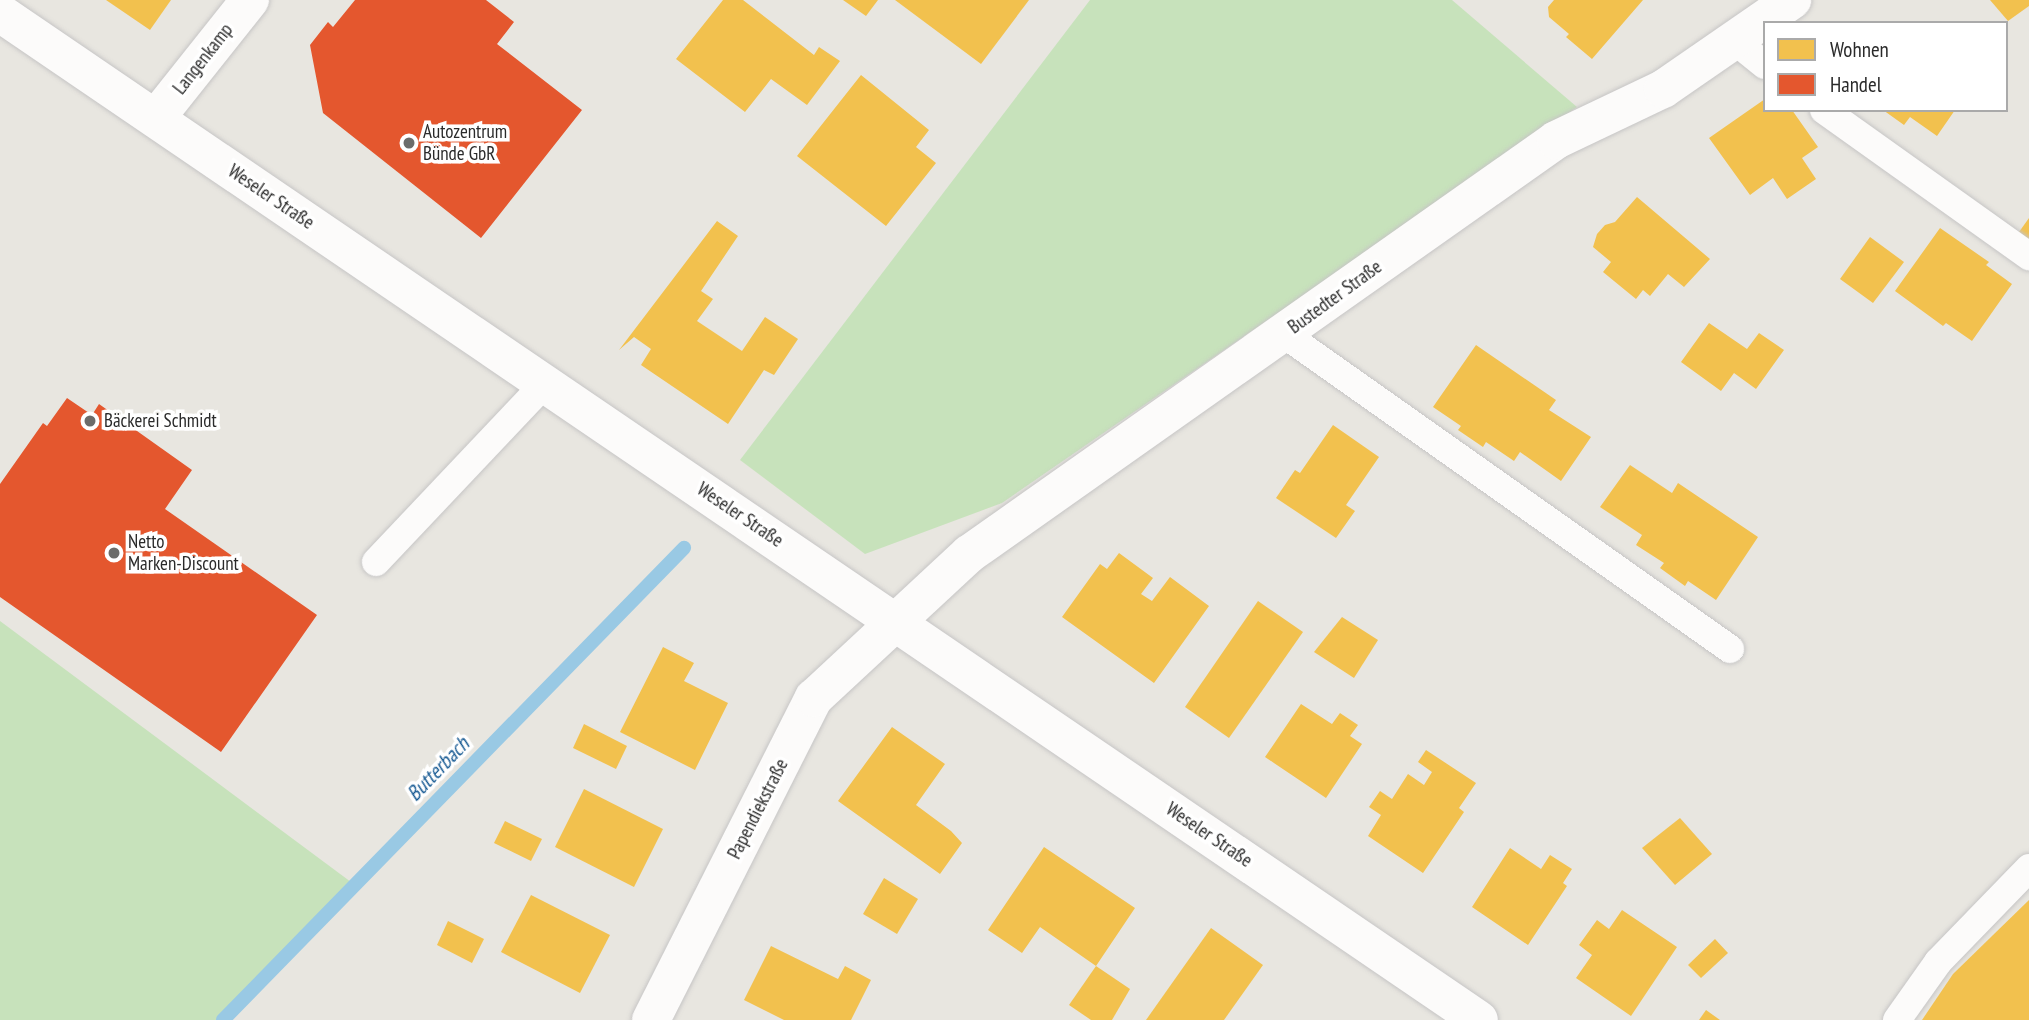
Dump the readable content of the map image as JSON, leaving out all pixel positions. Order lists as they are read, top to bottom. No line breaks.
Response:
{"streets":{"street":["Langenkamp","Weseler Straße","Bustedter Straße","Papendiekstraße"]},"crossings":[["Langenkamp","Weseler Straße"],["Weseler Straße","Bustedter Straße"],["Weseler Straße","Papendiekstraße"],["Bustedter Straße","Papendiekstraße"]],"water":["Butterbach"],"places":["Autozentrum Bünde GbR","Bäckerei Schmidt","Netto Marken-Discount"],"legend":["Wohnen","Handel"]}
